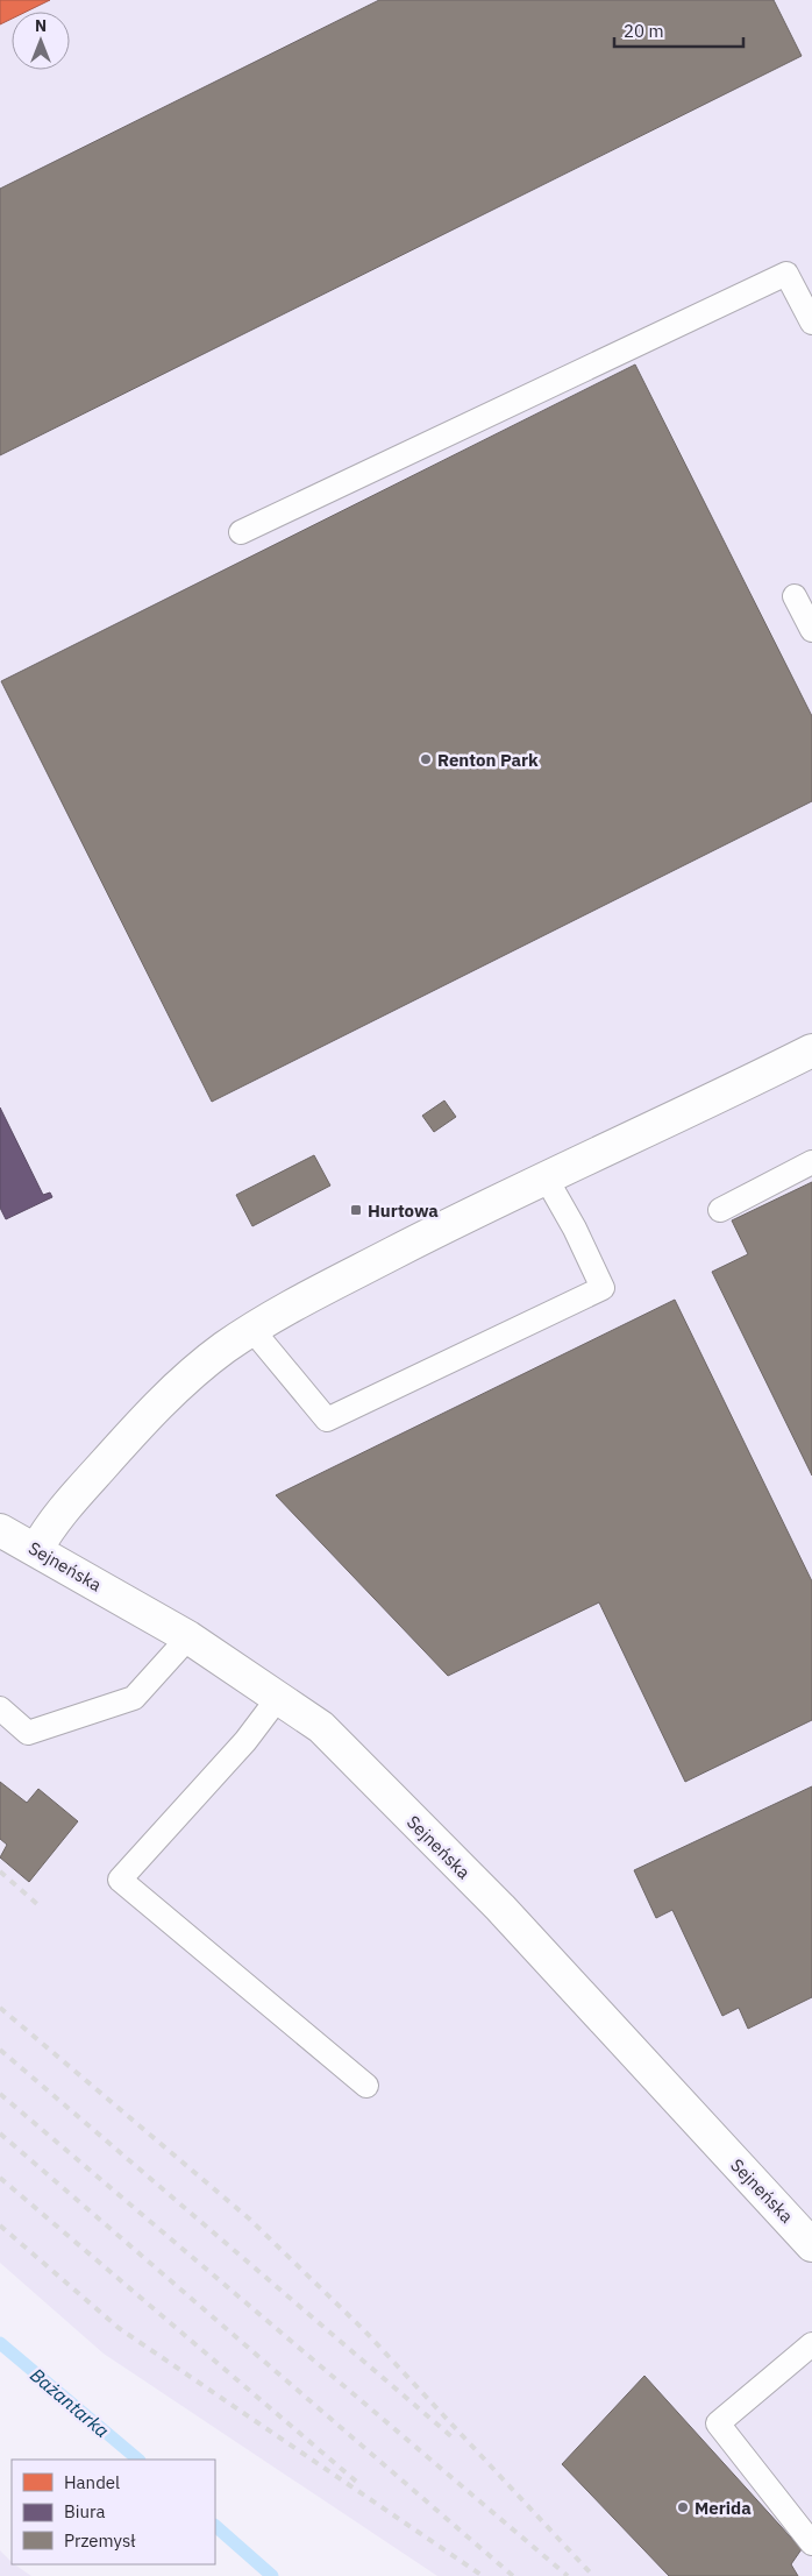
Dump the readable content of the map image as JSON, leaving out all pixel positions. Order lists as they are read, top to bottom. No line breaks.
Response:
{"streets":{"street":["Sejneńska"]},"water":["Bażantarka"],"places":{"other":["Renton Park","Merida"],"transit":["Hurtowa"]},"legend":["Handel","Biura","Przemysł"],"scale_bar":"20 m","north":"top"}
